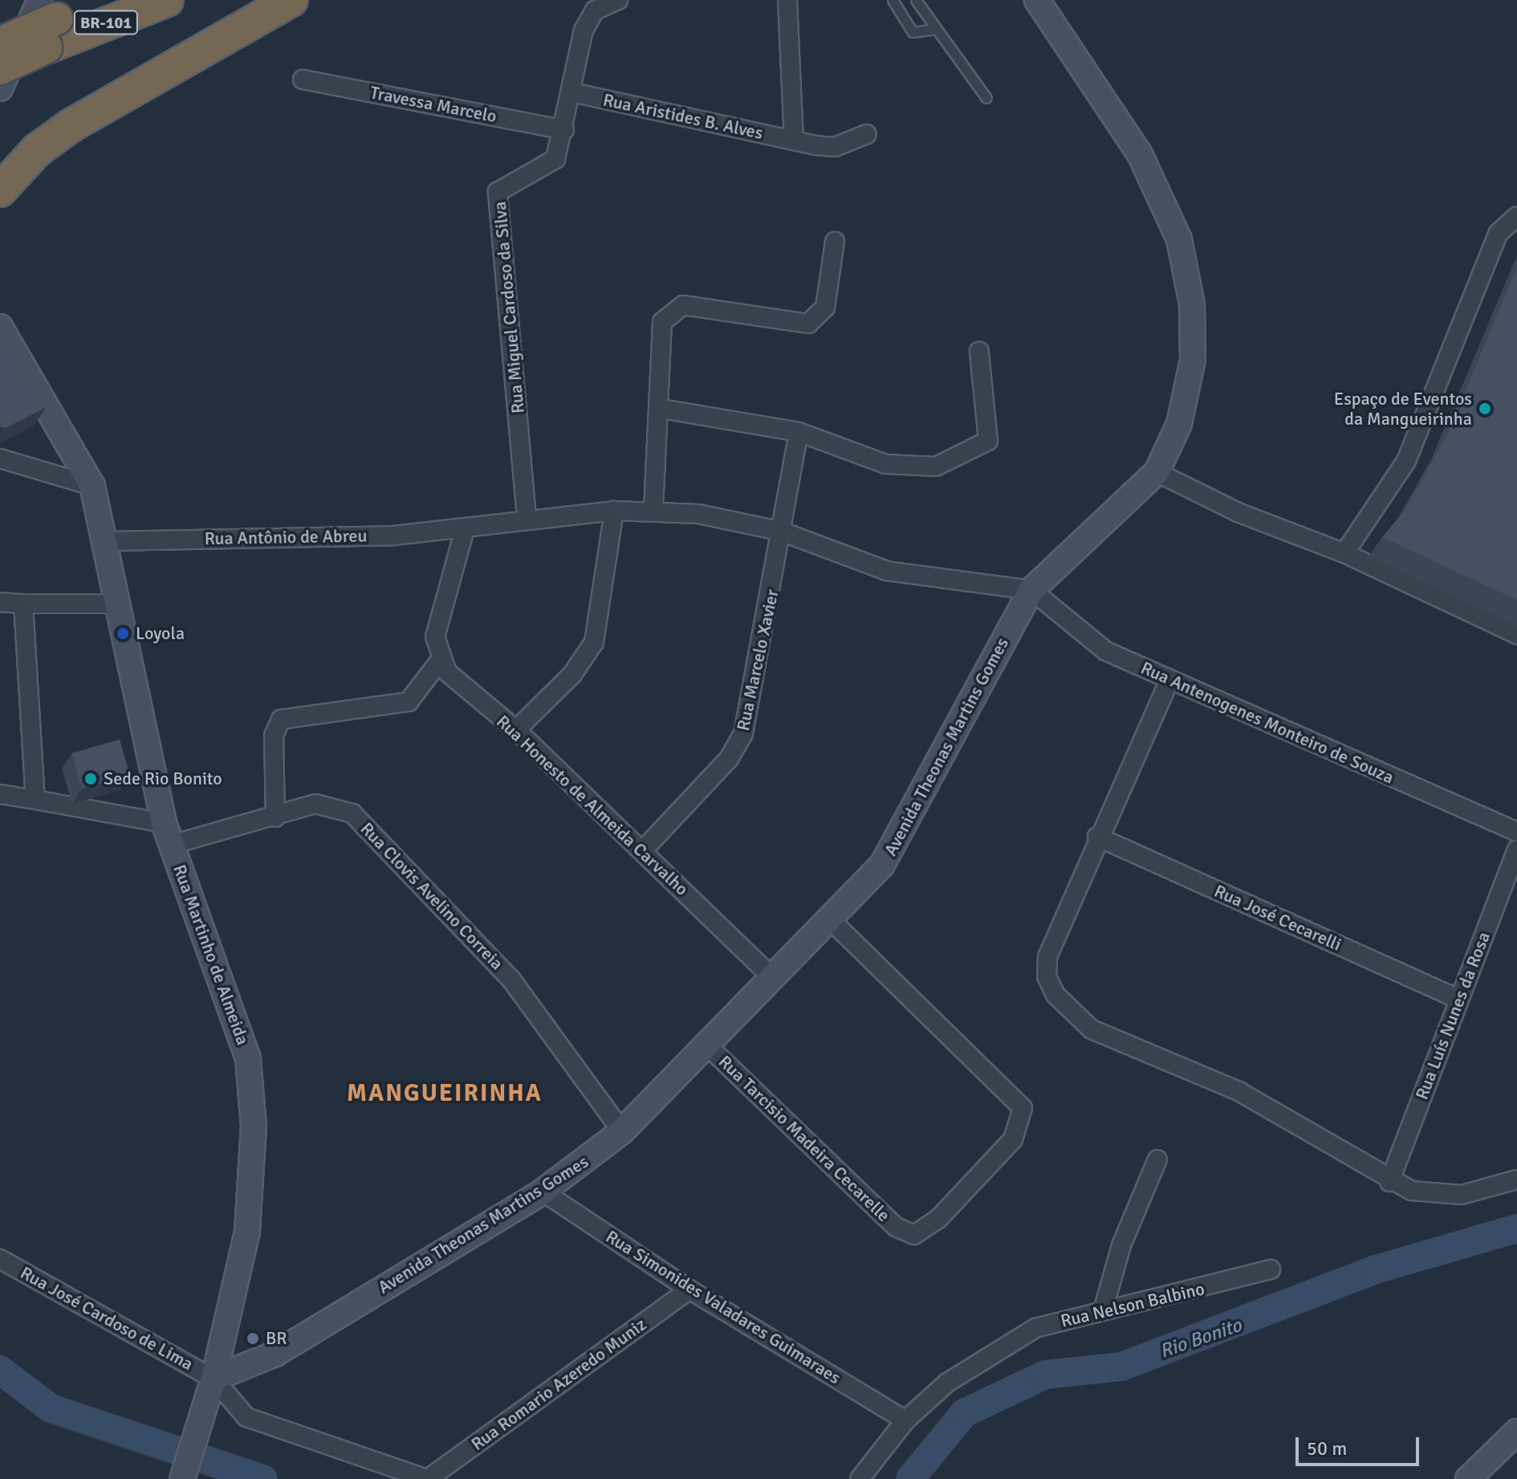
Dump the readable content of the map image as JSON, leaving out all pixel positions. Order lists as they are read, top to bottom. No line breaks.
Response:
{"streets":{"highway":["BR-101"],"street":["Travessa Marcelo","Rua Aristides B. Alves","Rua Miguel Cardoso da Silva","Rua Antônio de Abreu","Rua Marcelo Xavier","Rua Antenogenes Monteiro de Souza","Avenida Theonas Martins Gomes","Rua Honesto de Almeida Carvalho","Rua Clovis Avelino Correia","Rua José Cecarelli","Rua Martinho de Almeida","Rua Luís Nunes da Rosa","Rua Tarcisio Madeira Cecarelle","Rua Nelson Balbino","Rua Simonides Valadares Guimaraes","Rua José Cardoso de Lima","Rua Romario Azeredo Muniz"]},"crossings":[["Travessa Marcelo","Rua Miguel Cardoso da Silva"],["Rua Aristides B. Alves","Rua Miguel Cardoso da Silva"],["Rua Miguel Cardoso da Silva","Rua Antônio de Abreu"],["Rua Antônio de Abreu","Rua Marcelo Xavier"],["Rua Antônio de Abreu","Rua Antenogenes Monteiro de Souza"],["Rua Antônio de Abreu","Avenida Theonas Martins Gomes"],["Rua Antônio de Abreu","Rua Martinho de Almeida"],["Rua Marcelo Xavier","Rua Honesto de Almeida Carvalho"],["Rua Antenogenes Monteiro de Souza","Avenida Theonas Martins Gomes"],["Avenida Theonas Martins Gomes","Rua Honesto de Almeida Carvalho"],["Avenida Theonas Martins Gomes","Rua Clovis Avelino Correia"],["Avenida Theonas Martins Gomes","Rua Martinho de Almeida"],["Avenida Theonas Martins Gomes","Rua Tarcisio Madeira Cecarelle"],["Avenida Theonas Martins Gomes","Rua Simonides Valadares Guimaraes"],["Avenida Theonas Martins Gomes","Rua José Cardoso de Lima"],["Rua Clovis Avelino Correia","Rua Martinho de Almeida"],["Rua José Cecarelli","Rua Luís Nunes da Rosa"],["Rua Martinho de Almeida","Rua José Cardoso de Lima"],["Rua Nelson Balbino","Rua Simonides Valadares Guimaraes"],["Rua Simonides Valadares Guimaraes","Rua Romario Azeredo Muniz"]],"districts":["MANGUEIRINHA"],"water":["Rio Bonito"],"places":["Espaço de Eventos da Mangueirinha","Loyola","Sede Rio Bonito","BR"],"scale_bar":"50 m"}
